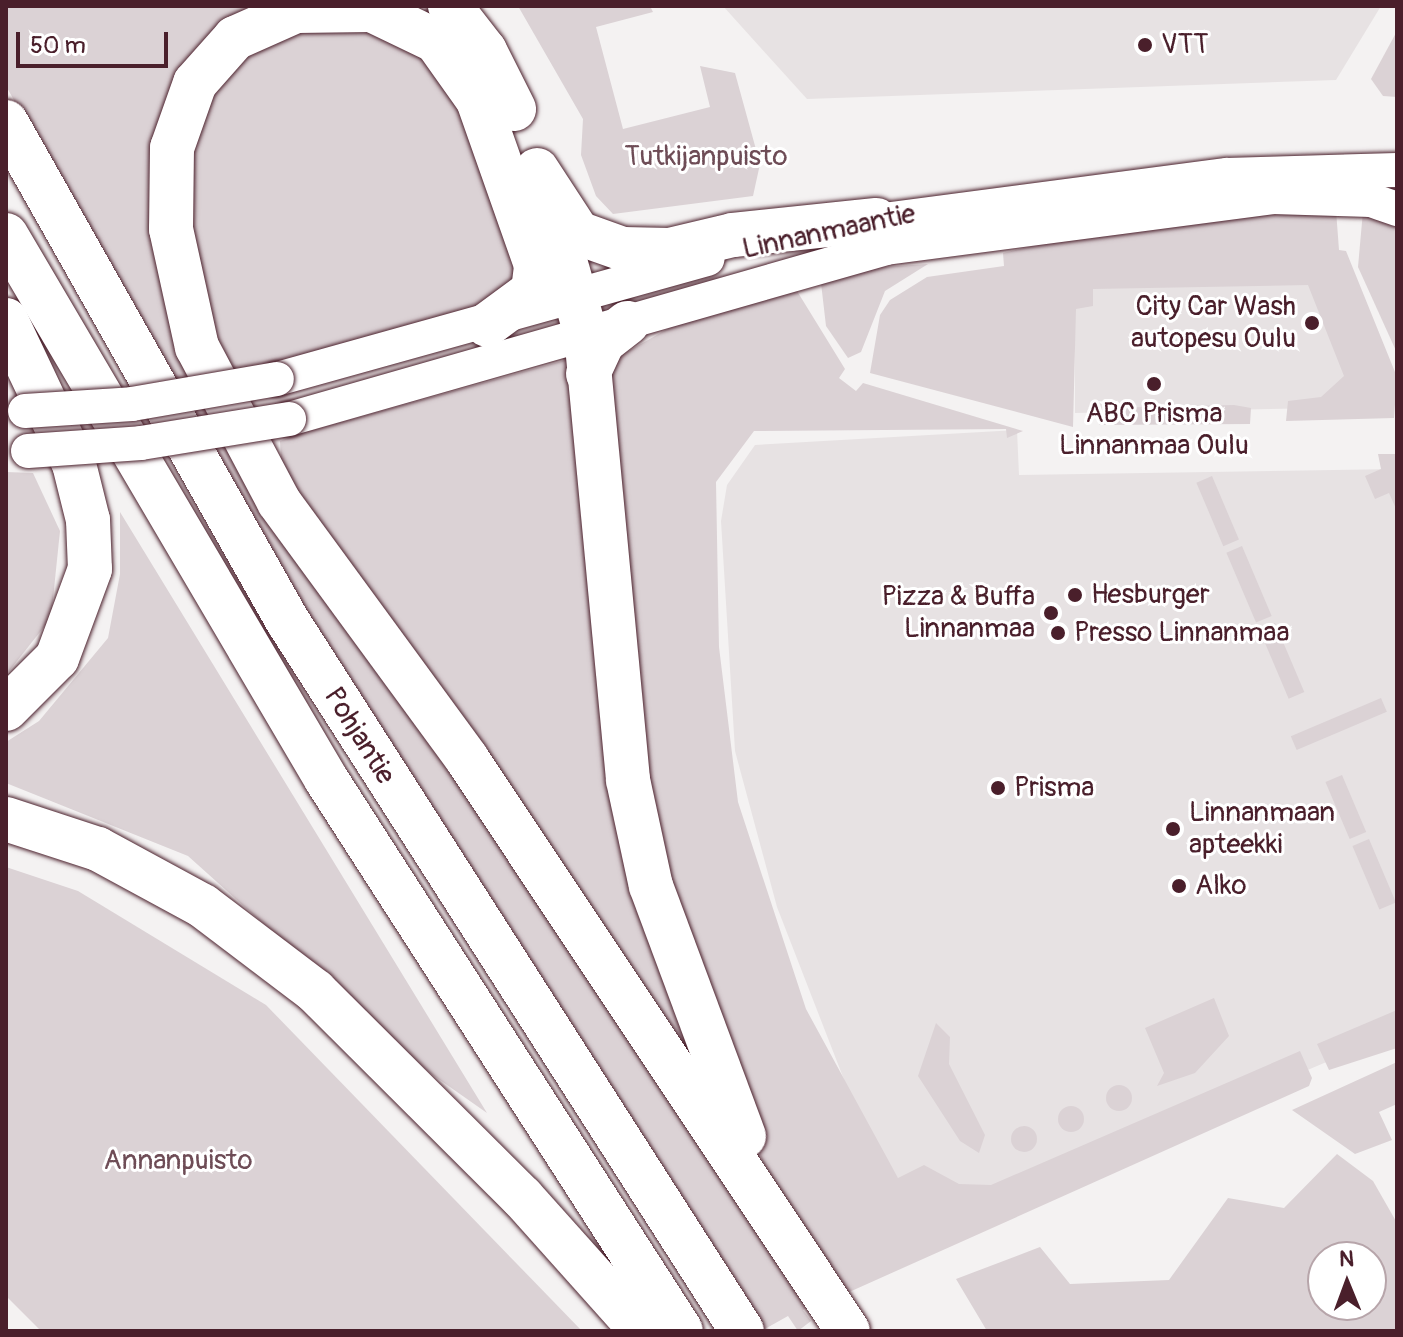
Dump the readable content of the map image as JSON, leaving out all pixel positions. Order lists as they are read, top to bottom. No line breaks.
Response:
{"streets":{"highway":["Pohjantie"],"main road":["Linnanmaantie"]},"parks":["Tutkijanpuisto","Annanpuisto"],"places":["VTT","City Car Wash autopesu Oulu","ABC Prisma Linnanmaa Oulu","Hesburger","Pizza & Buffa Linnanmaa","Presso Linnanmaa","Prisma","Linnanmaan apteekki","Alko"],"scale_bar":"50 m","north":"top"}
